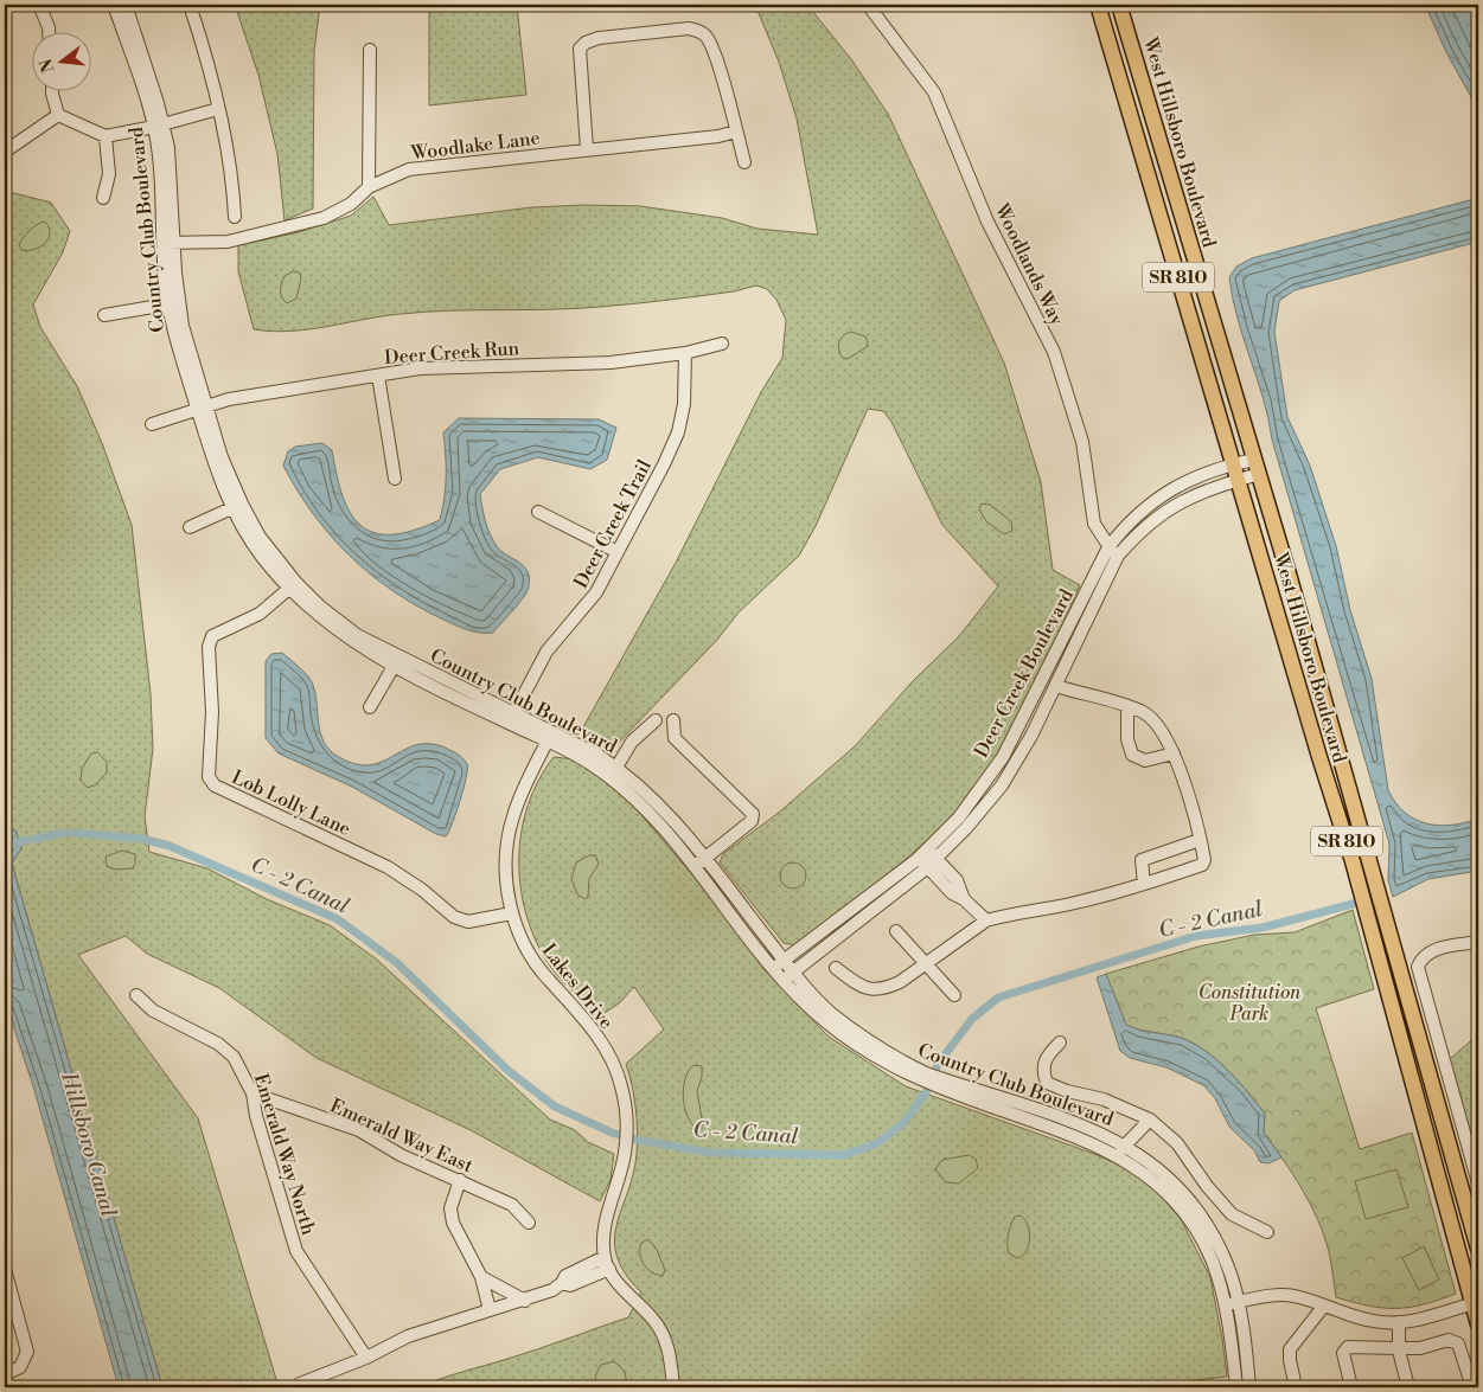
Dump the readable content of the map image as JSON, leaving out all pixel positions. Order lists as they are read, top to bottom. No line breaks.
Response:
{"streets":{"main road":["West Hillsboro Boulevard","SR 810"],"street":["Woodlake Lane","Country Club Boulevard","Woodlands Way","Deer Creek Run","Deer Creek Trail","Deer Creek Boulevard","Lob Lolly Lane","Lakes Drive","Emerald Way East","Emerald Way North"]},"crossings":[["West Hillsboro Boulevard","Deer Creek Boulevard"],["Woodlake Lane","Country Club Boulevard"],["Country Club Boulevard","Deer Creek Run"],["Country Club Boulevard","Deer Creek Trail"],["Country Club Boulevard","Deer Creek Boulevard"],["Country Club Boulevard","Lob Lolly Lane"],["Country Club Boulevard","Lakes Drive"],["Woodlands Way","Deer Creek Boulevard"],["Deer Creek Run","Deer Creek Trail"],["Lob Lolly Lane","Lakes Drive"],["Emerald Way East","Emerald Way North"]],"water":["C - 2 Canal","Hillsboro Canal"],"parks":["Constitution Park"],"north":"left"}
